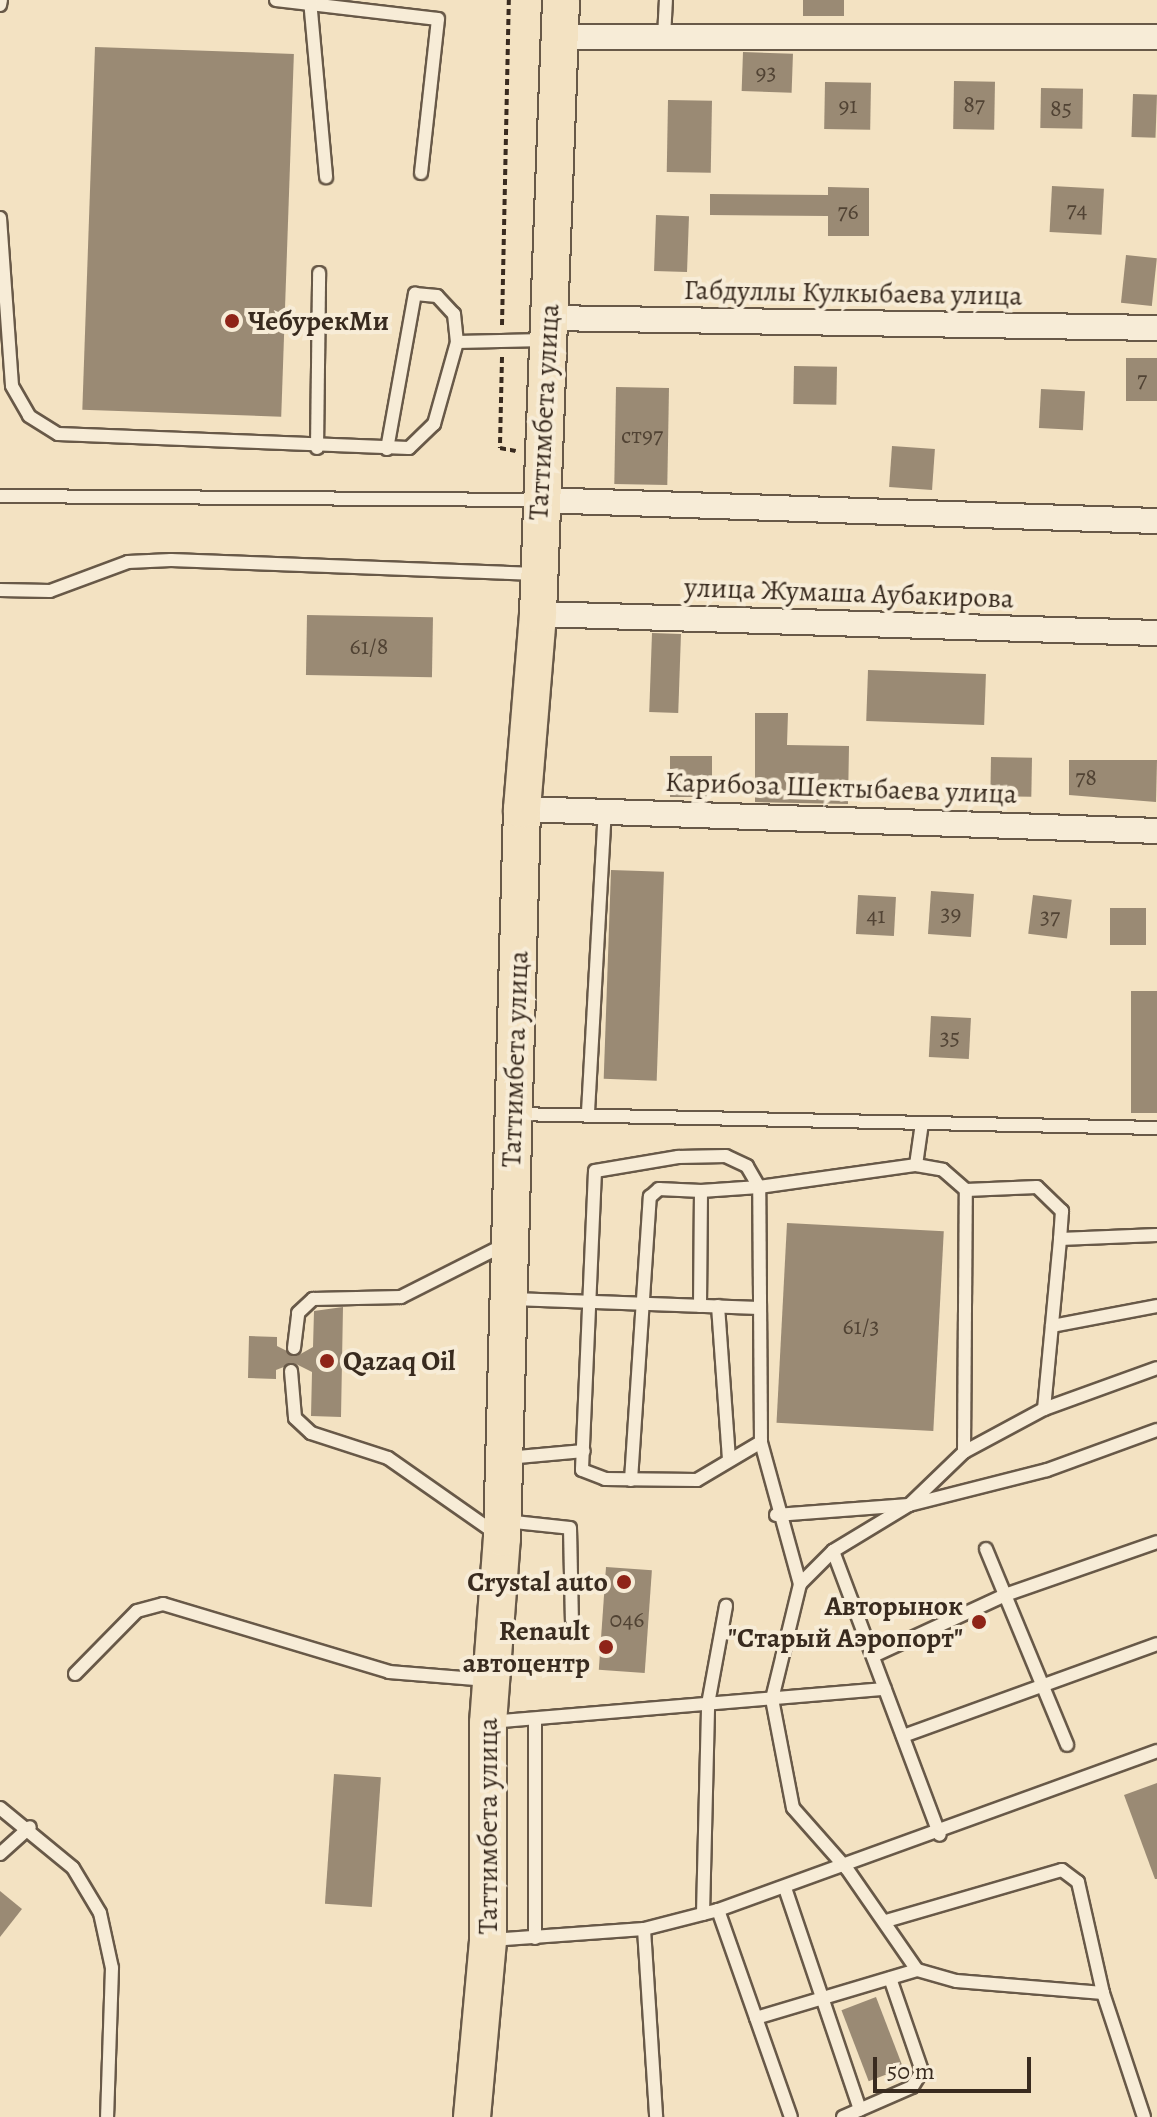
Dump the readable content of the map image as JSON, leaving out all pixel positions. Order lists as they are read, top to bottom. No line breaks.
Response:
{"streets":{"main road":["Таттимбета улица"],"street":["Габдуллы Кулкыбаева улица","улица Жумаша Аубакирова","Карибоза Шектыбаева улица"]},"crossings":[["Габдуллы Кулкыбаева улица","Таттимбета улица"],["Таттимбета улица","улица Жумаша Аубакирова"],["Таттимбета улица","Карибоза Шектыбаева улица"]],"places":["ЧебурекМи","Qazaq Oil","Crystal auto","Авторынок \"Старый Аэропорт\"","Renault автоцентр"],"house_numbers":["93","87","91","85","74","76","7","ст97","61/8","78","39","41","37","35","61/3","046"],"scale_bar":"50 m"}
